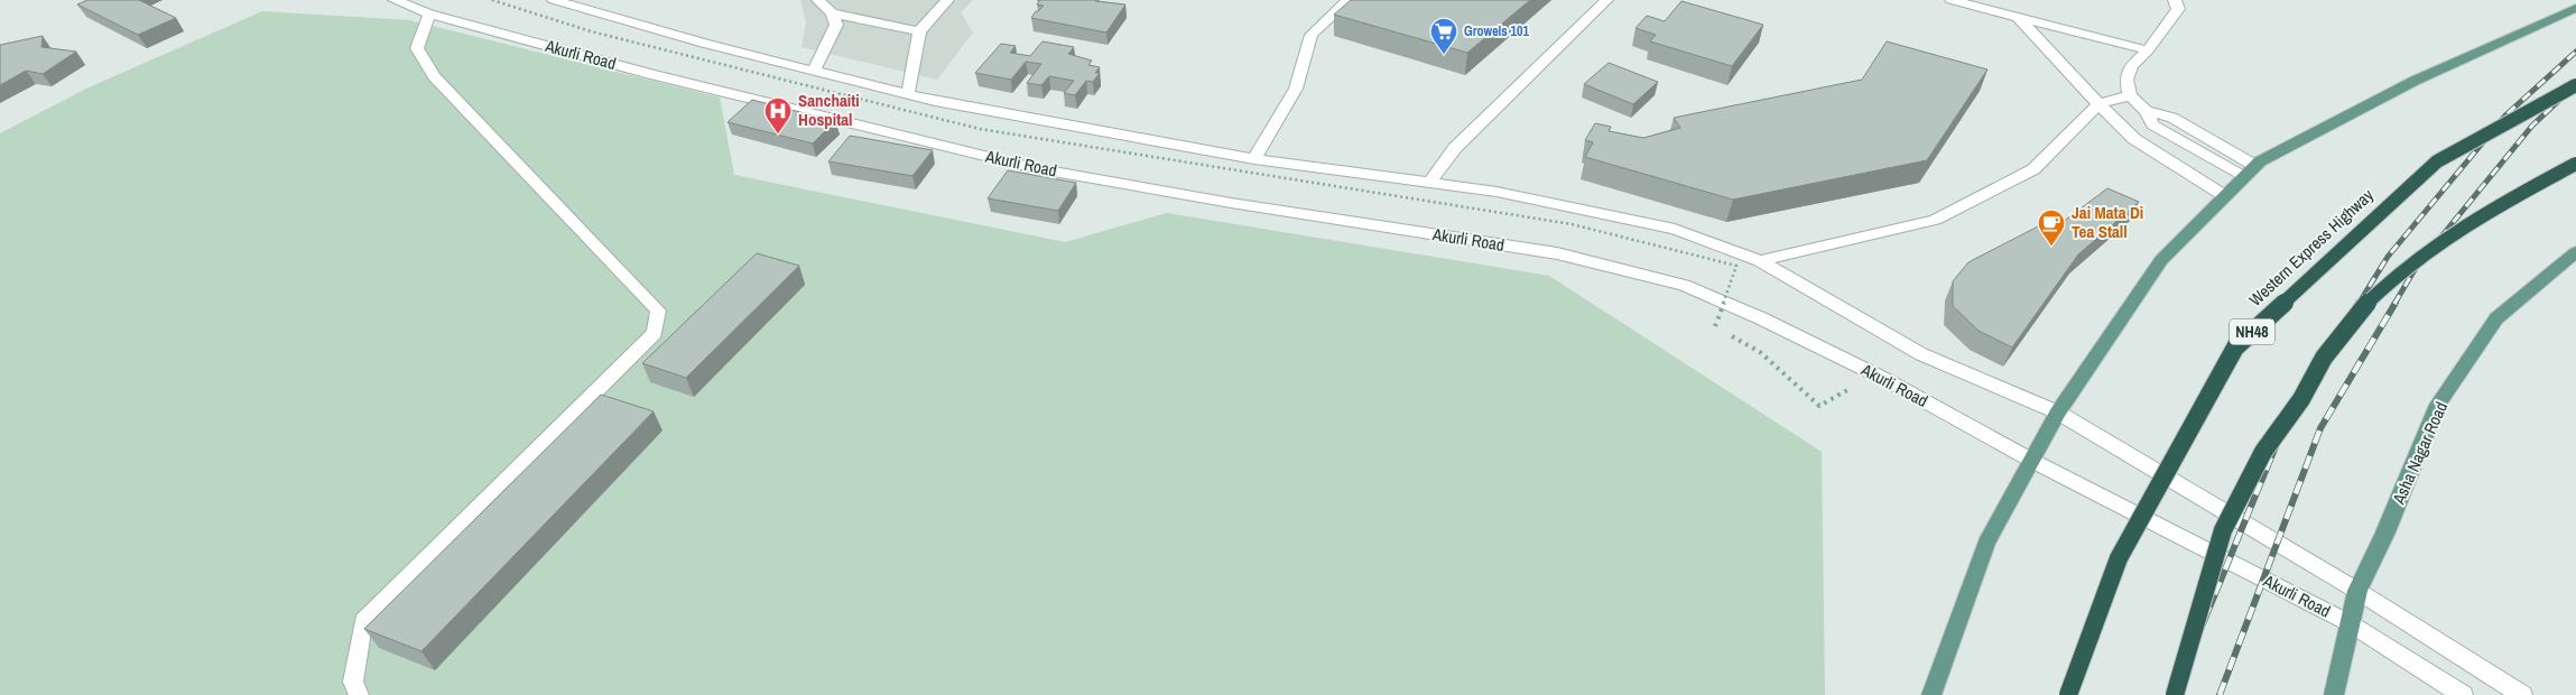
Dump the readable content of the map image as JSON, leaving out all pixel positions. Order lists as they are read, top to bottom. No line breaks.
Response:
{"streets":{"highway":["Western Express Highway","NH48"],"main road":["Asha Nagar Road"],"street":["Akurli Road"]},"crossings":[["Akurli Road","Asha Nagar Road"]],"places":{"supermarket":["Growels 101"],"hospital":["Sanchaiti Hospital"],"cafe":["Jai Mata Di Tea Stall"]}}
